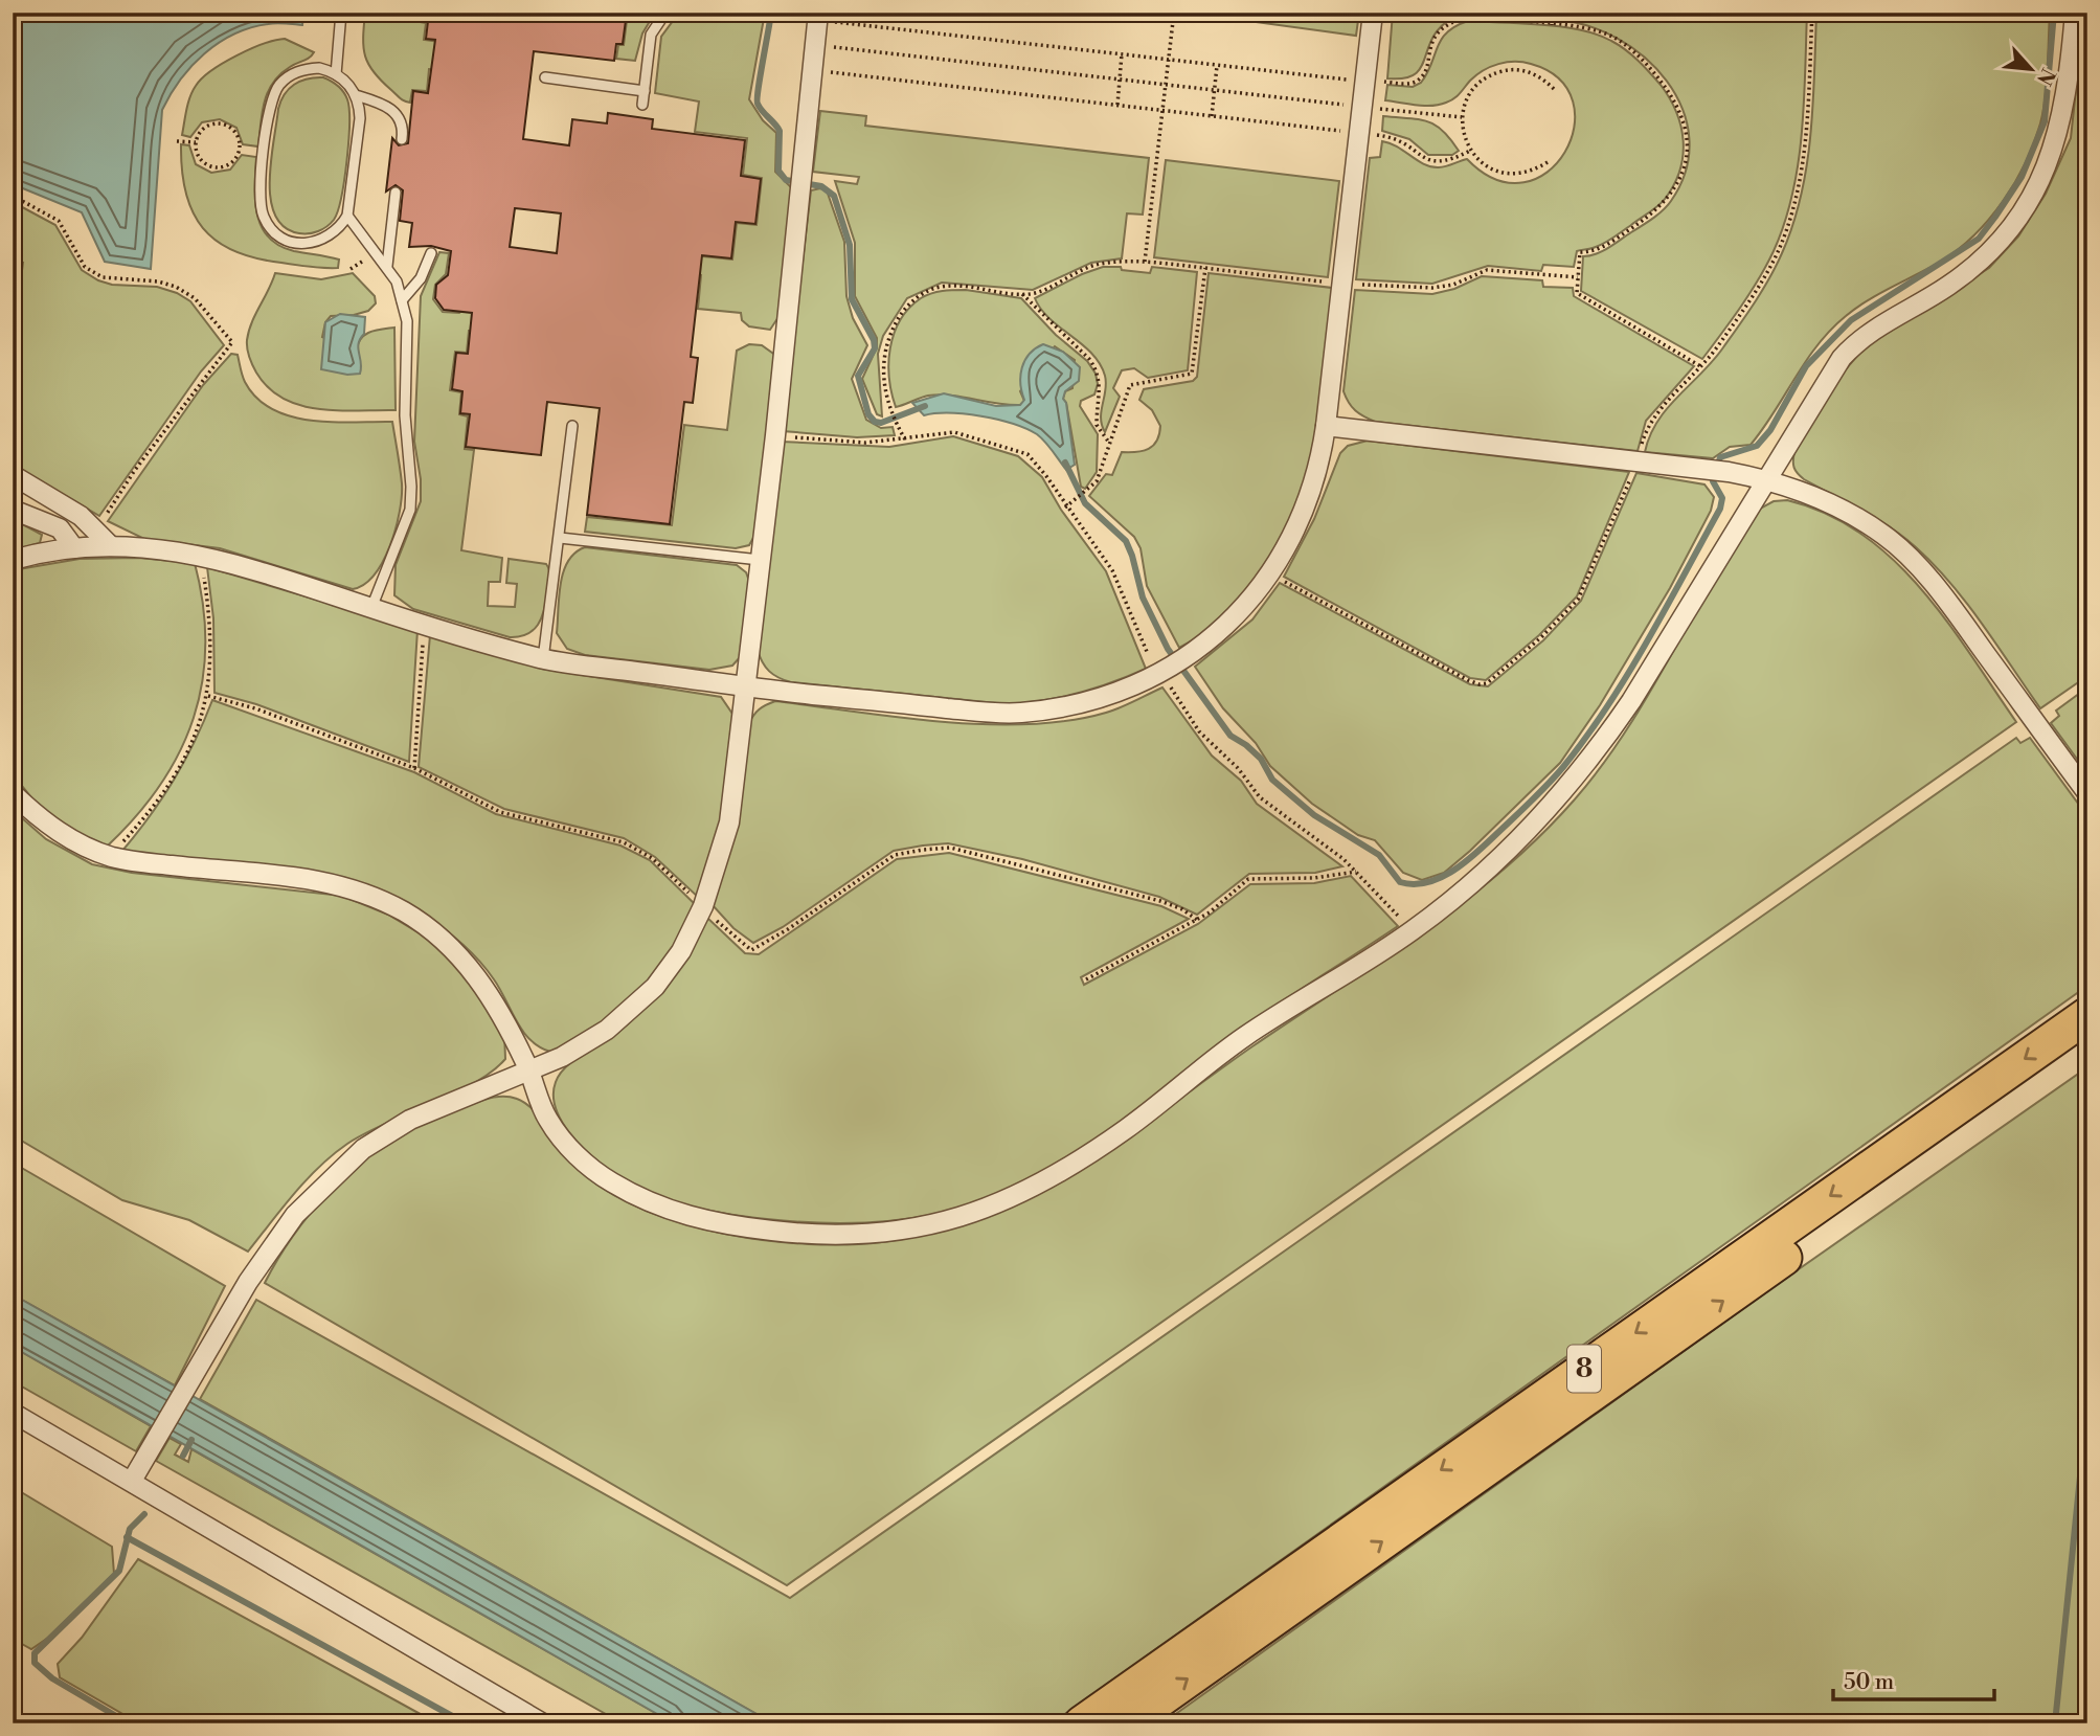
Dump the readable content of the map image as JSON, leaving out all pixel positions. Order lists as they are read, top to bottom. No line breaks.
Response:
{"streets":{"highway":["8"]},"scale_bar":"50 m","north":"bottom right"}
